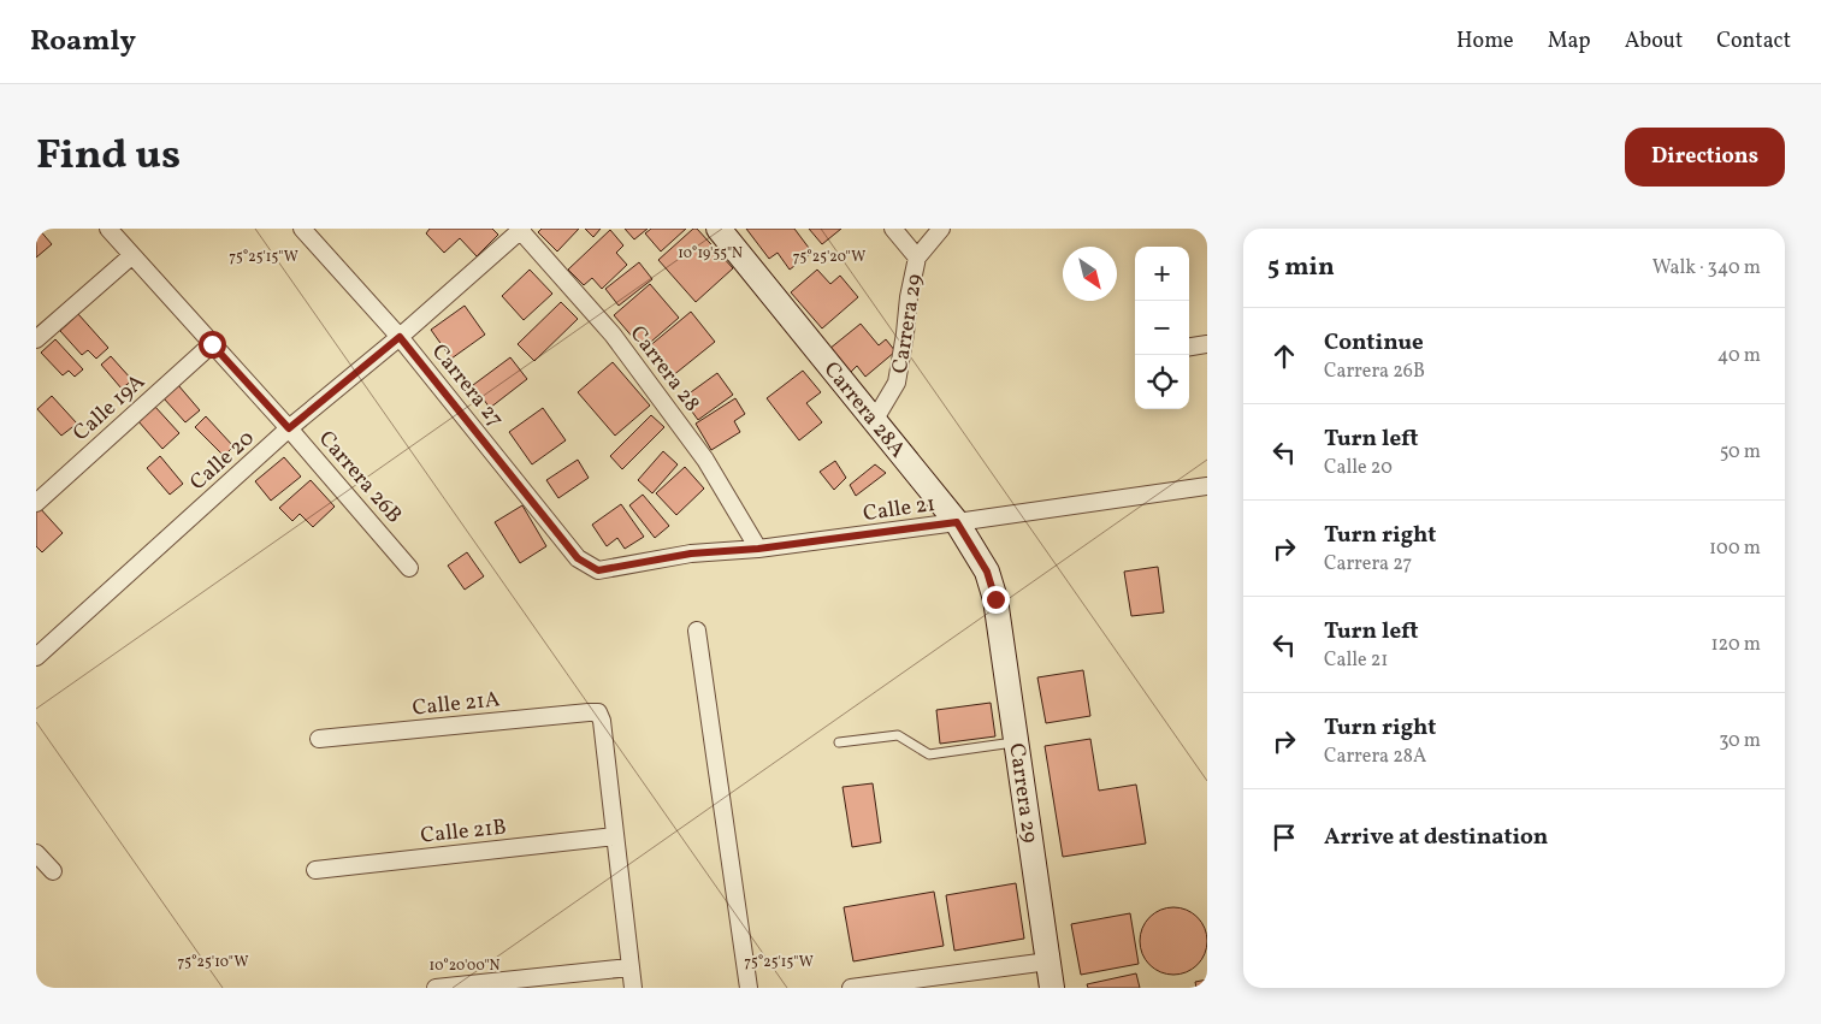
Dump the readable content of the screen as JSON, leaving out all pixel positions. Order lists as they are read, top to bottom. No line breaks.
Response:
{"streets":{"street":["Carrera 29","Carrera 28","Carrera 27","Calle 19A","Carrera 28A","Calle 20","Carrera 26B","Calle 21","Calle 21A","Calle 21B"]},"crossings":[["Carrera 29","Carrera 28A"],["Carrera 28","Calle 20"],["Carrera 28","Calle 21"],["Carrera 27","Calle 20"],["Carrera 27","Calle 21"],["Calle 19A","Carrera 26B"],["Carrera 28A","Calle 21"],["Calle 20","Carrera 26B"],["Calle 21A","Calle 21B"]],"north":"bottom right","page":{"header":"Roamly","nav":["Home","Map","About","Contact"],"title":"Find us","buttons":"Directions","heading":["5 min","Walk · 340 m"],"map_buttons":["+","−"],"list":[["Continue","Carrera 26B","40 m"],["Turn left","Calle 20","50 m"],["Turn right","Carrera 27","100 m"],["Turn left","Calle 21","120 m"],["Turn right","Carrera 28A","30 m"],"Arrive at destination"]},"coordinates":["10°19'55\"N","75°25'15\"W","75°25'20\"W","75°25'10\"W","10°20'00\"N"]}
